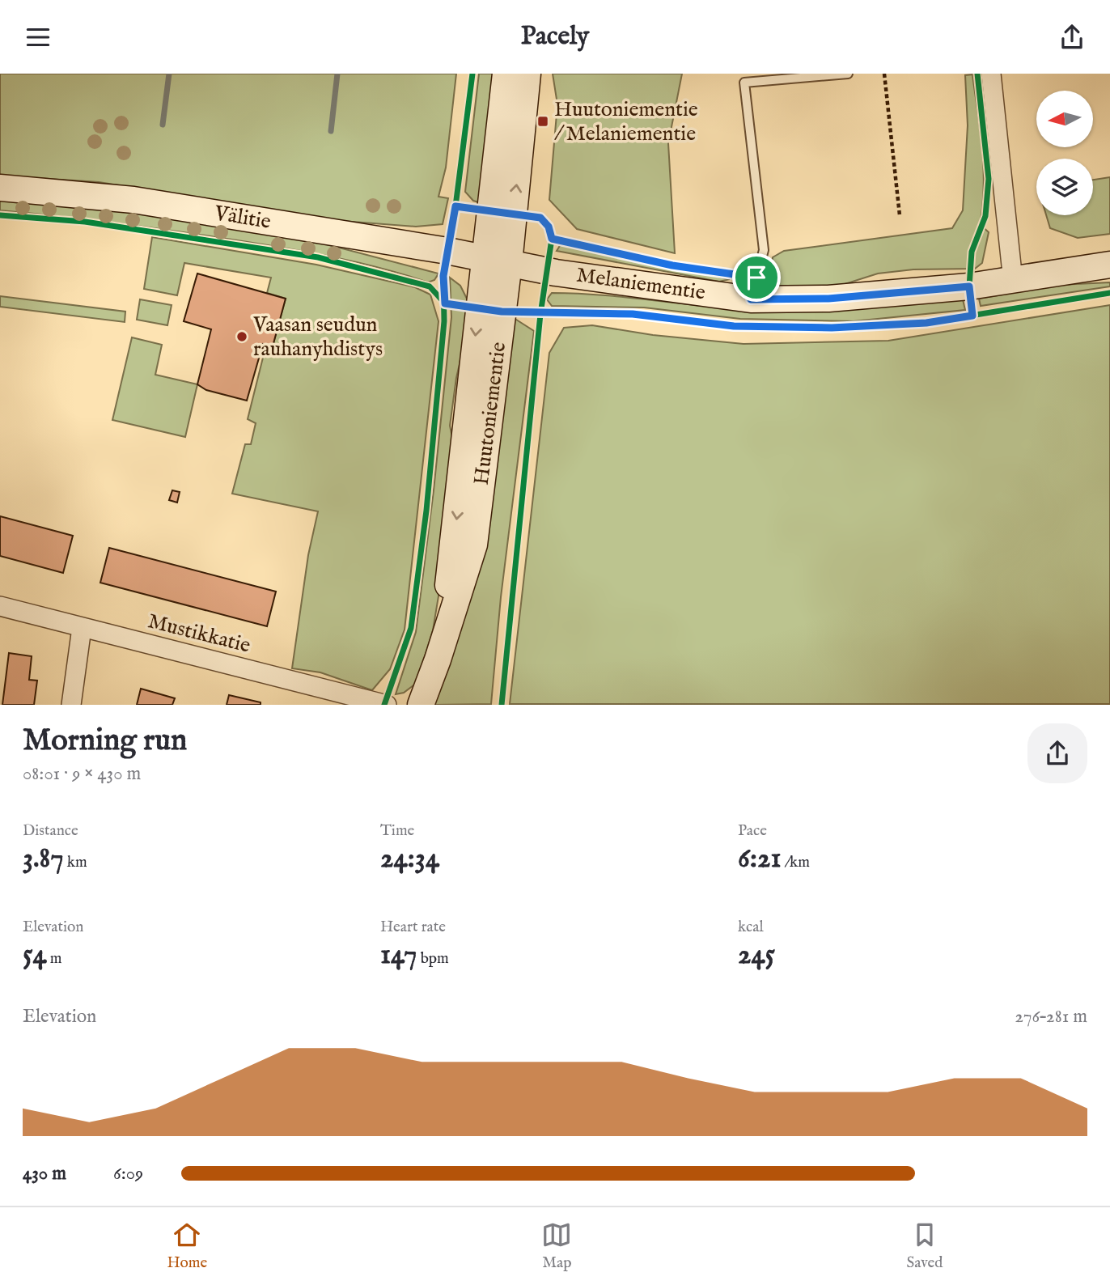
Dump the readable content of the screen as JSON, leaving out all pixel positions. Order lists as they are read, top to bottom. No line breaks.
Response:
{"streets":{"main road":["Välitie","Melaniementie","Huutoniementie"],"street":["Mustikkatie"]},"crossings":[["Välitie","Melaniementie"],["Välitie","Huutoniementie"],["Melaniementie","Huutoniementie"]],"places":{"transit":["Huutoniementie / Melaniementie"],"other":["Vaasan seudun rauhanyhdistys"]},"north":"left","page":{"header":"Pacely","heading":["Morning run","08:01 · 9 × 430 m"],"stats":[["Distance","3.87 km"],["Time","24:34"],["Pace","6:21 /km"],["Elevation","54 m"],["Heart rate","147 bpm"],["kcal","245"]],"chart":["Elevation","276–281 m"],"list":[{"name":"430 m","note":"6:09"}],"tabs":["Home","Map","Saved"]}}
